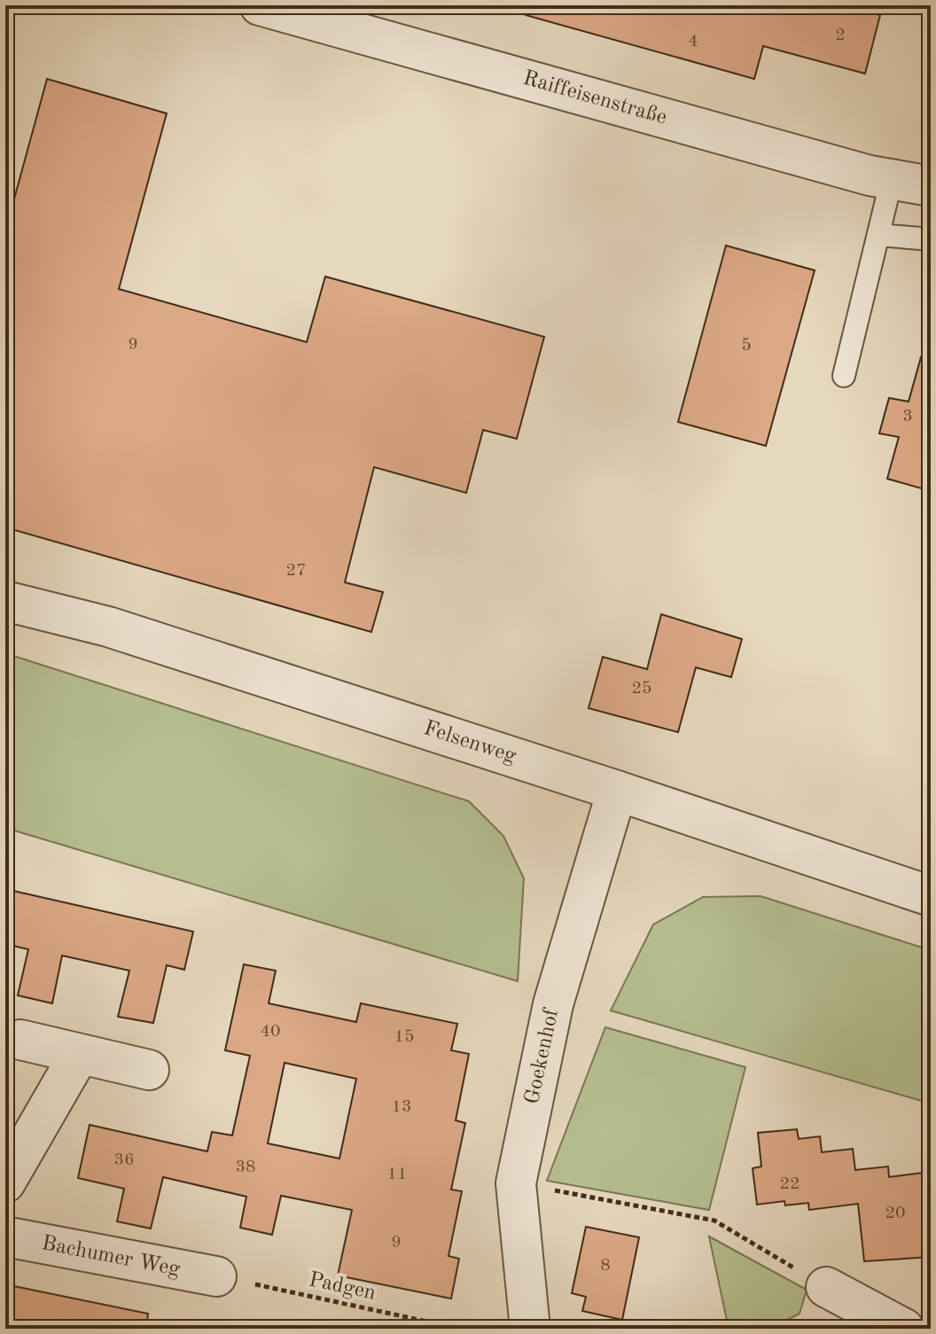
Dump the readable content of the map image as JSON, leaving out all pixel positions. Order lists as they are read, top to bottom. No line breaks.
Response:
{"streets":{"street":["Raiffeisenstraße","Felsenweg","Goekenhof","Bachumer Weg"],"path":["Padgen"]},"crossings":[["Felsenweg","Goekenhof"],["Bachumer Weg","Padgen"]],"house_numbers":["2","4","9","5","3","27","25","40","15","13","36","38","11","22","20","9","8"]}
